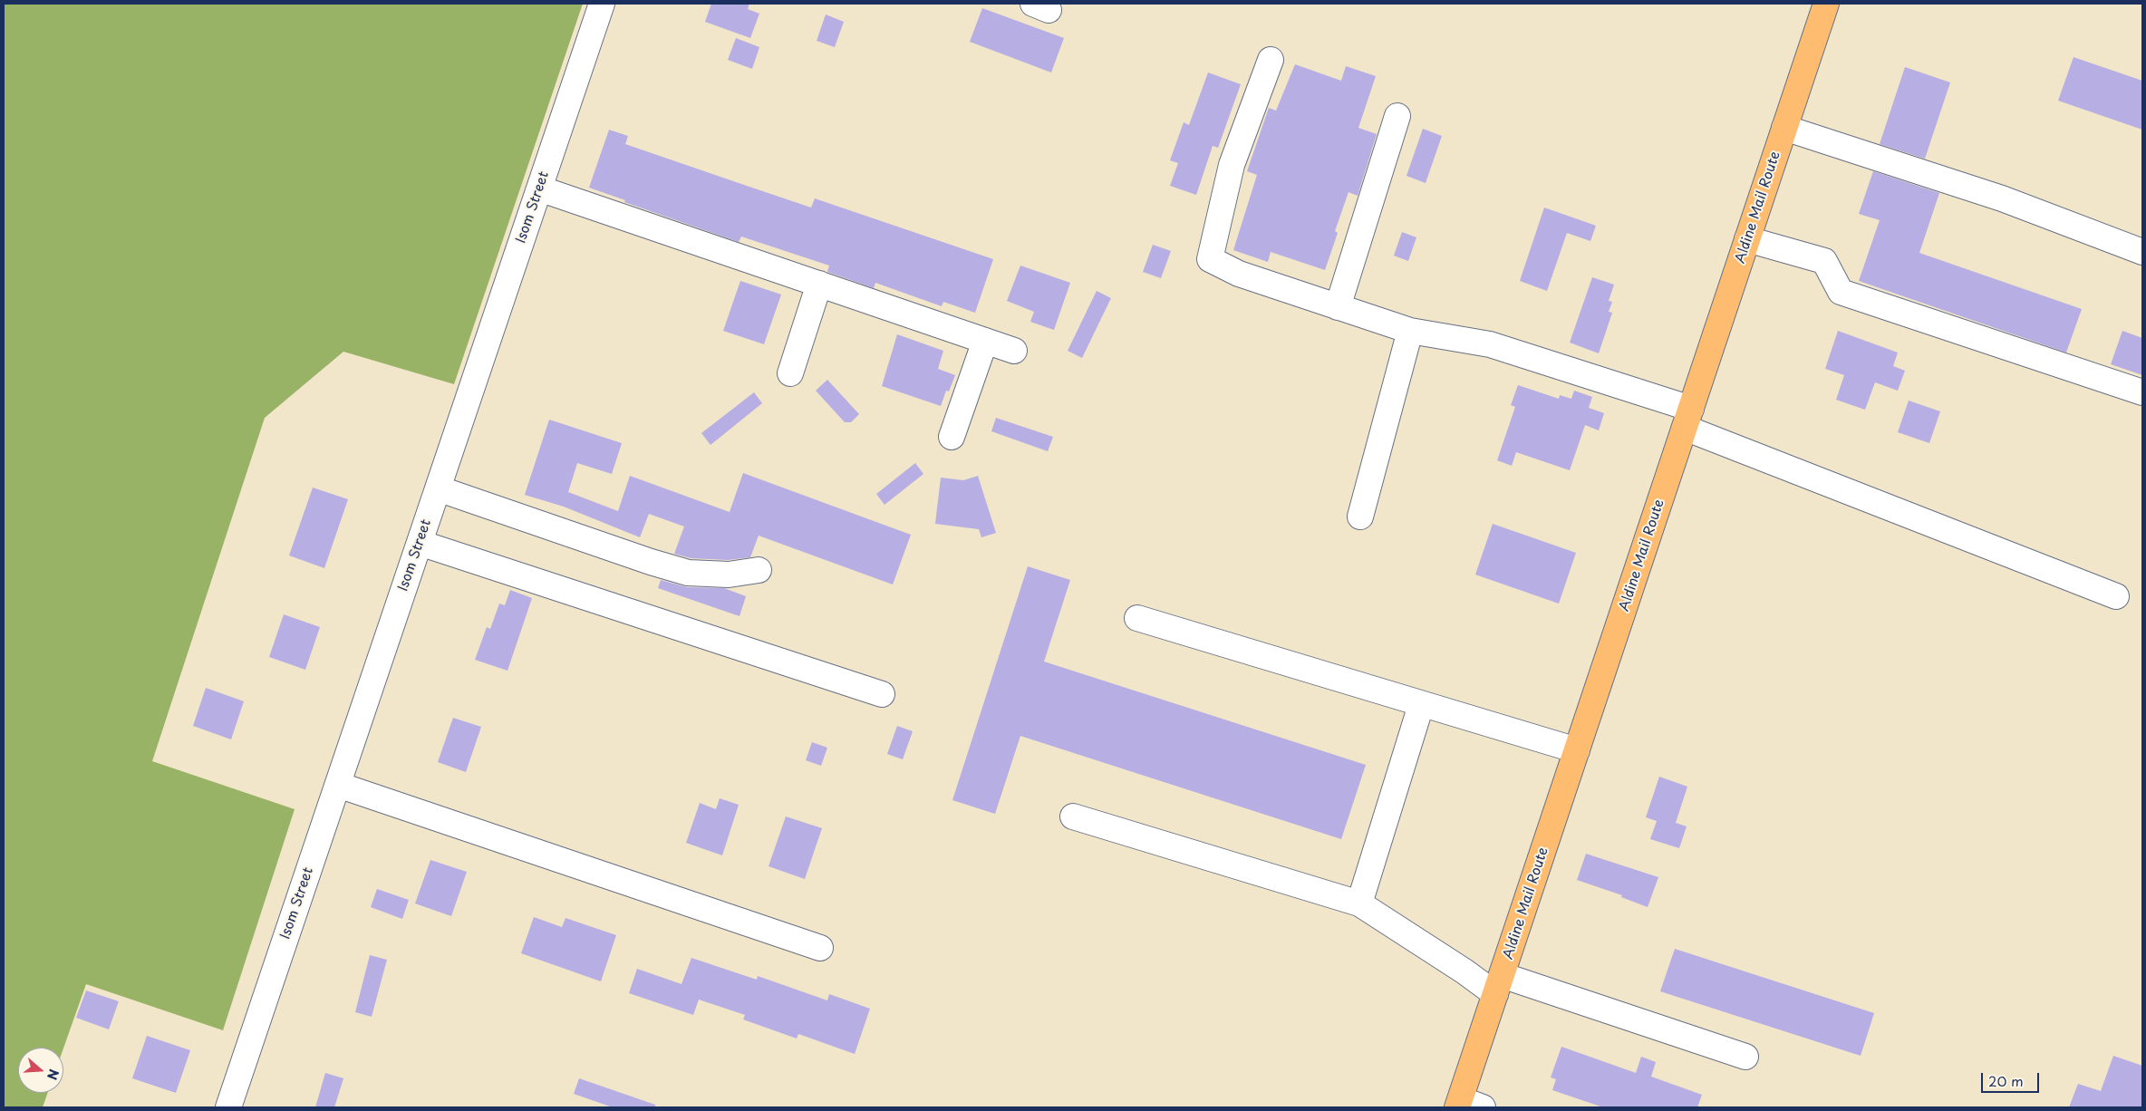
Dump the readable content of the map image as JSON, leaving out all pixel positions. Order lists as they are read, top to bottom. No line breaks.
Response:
{"streets":{"main road":["Aldine Mail Route"],"street":["Isom Street"]},"scale_bar":"20 m","north":"right"}
